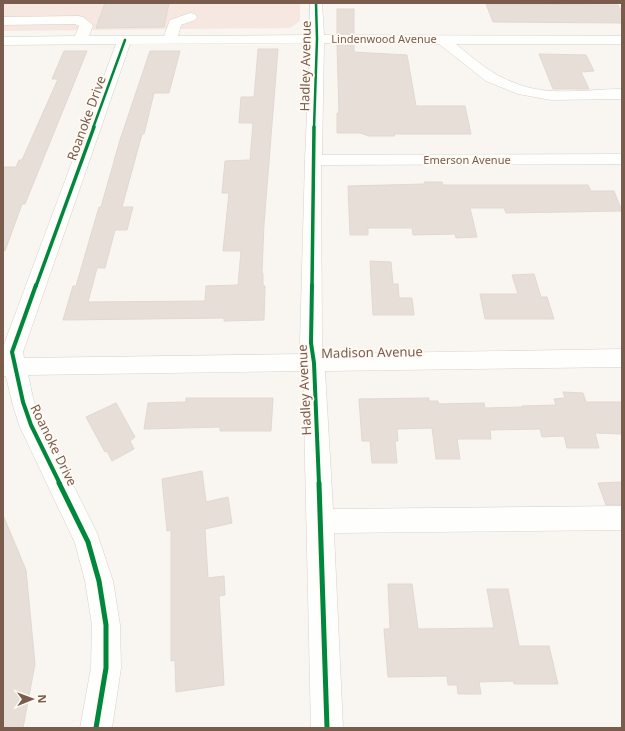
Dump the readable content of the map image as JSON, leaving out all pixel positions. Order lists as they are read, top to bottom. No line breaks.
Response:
{"streets":{"street":["Lindenwood Avenue","Hadley Avenue","Roanoke Drive","Emerson Avenue","Madison Avenue"]},"crossings":[["Lindenwood Avenue","Hadley Avenue"],["Lindenwood Avenue","Roanoke Drive"],["Hadley Avenue","Emerson Avenue"],["Hadley Avenue","Madison Avenue"],["Roanoke Drive","Madison Avenue"]],"north":"right"}
